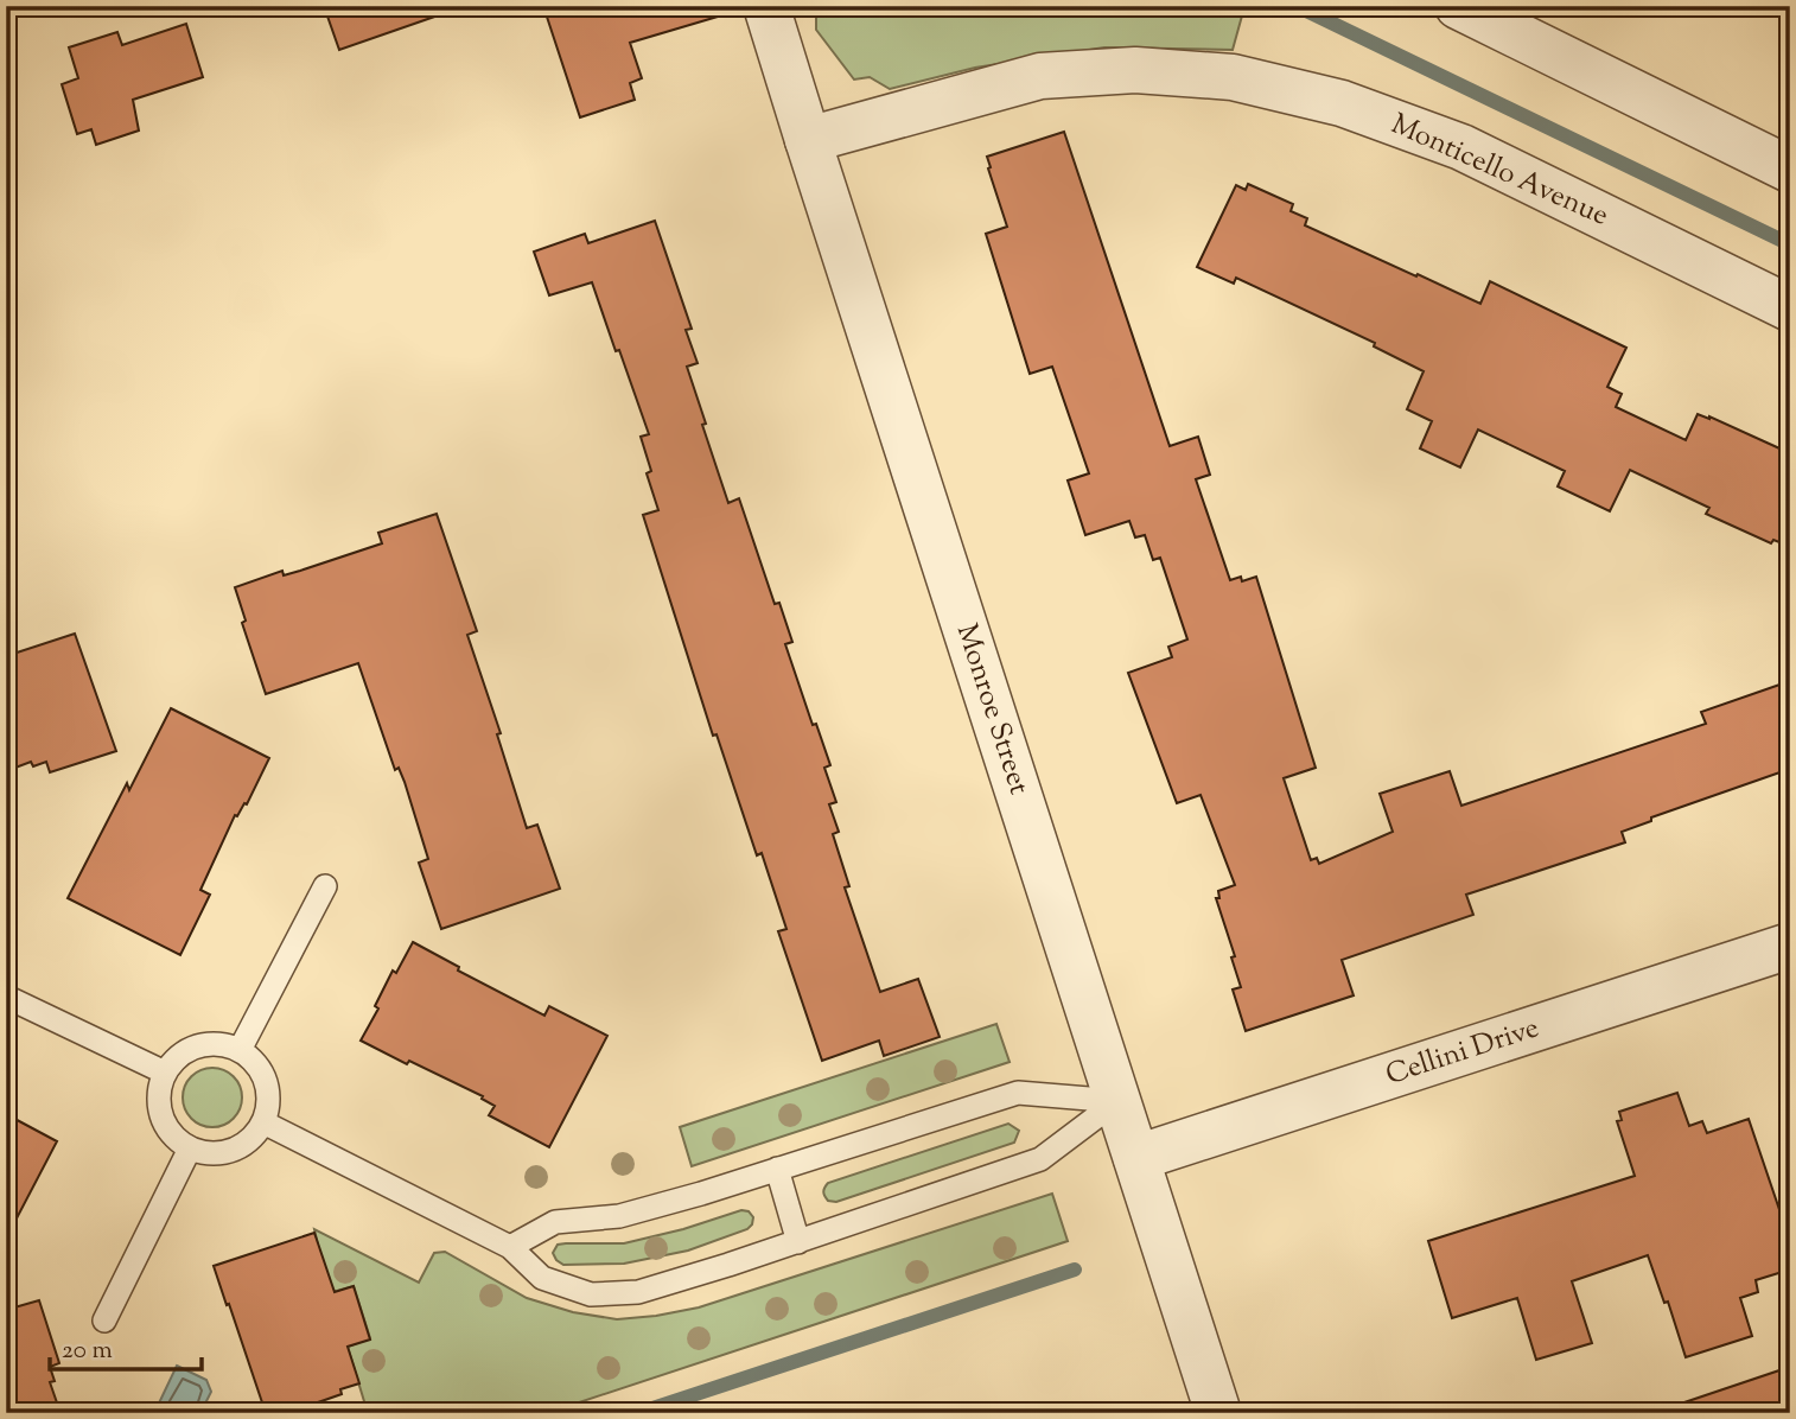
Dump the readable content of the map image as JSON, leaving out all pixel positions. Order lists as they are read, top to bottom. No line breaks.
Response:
{"streets":{"street":["Monticello Avenue","Monroe Street","Cellini Drive"]},"crossings":[["Monticello Avenue","Monroe Street"],["Monroe Street","Cellini Drive"]],"scale_bar":"20 m"}
